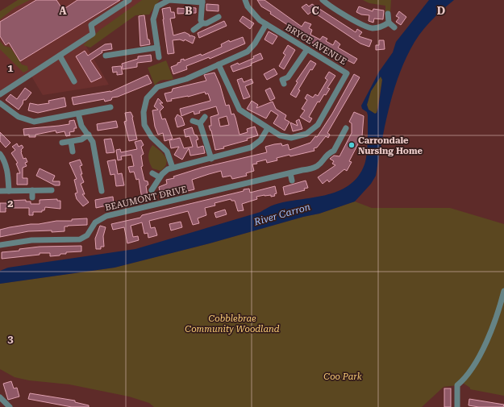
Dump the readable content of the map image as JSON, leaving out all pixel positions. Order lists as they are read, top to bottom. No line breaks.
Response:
{"streets":{"street":["BRYCE AVENUE","BEAUMONT DRIVE"]},"water":["River Carron"],"parks":["Cobblebrae Community Woodland","Coo Park"],"places":["Carrondale Nursing Home"],"grid":{"columns":["A","B","C","D"],"rows":["1","2","3"]}}
